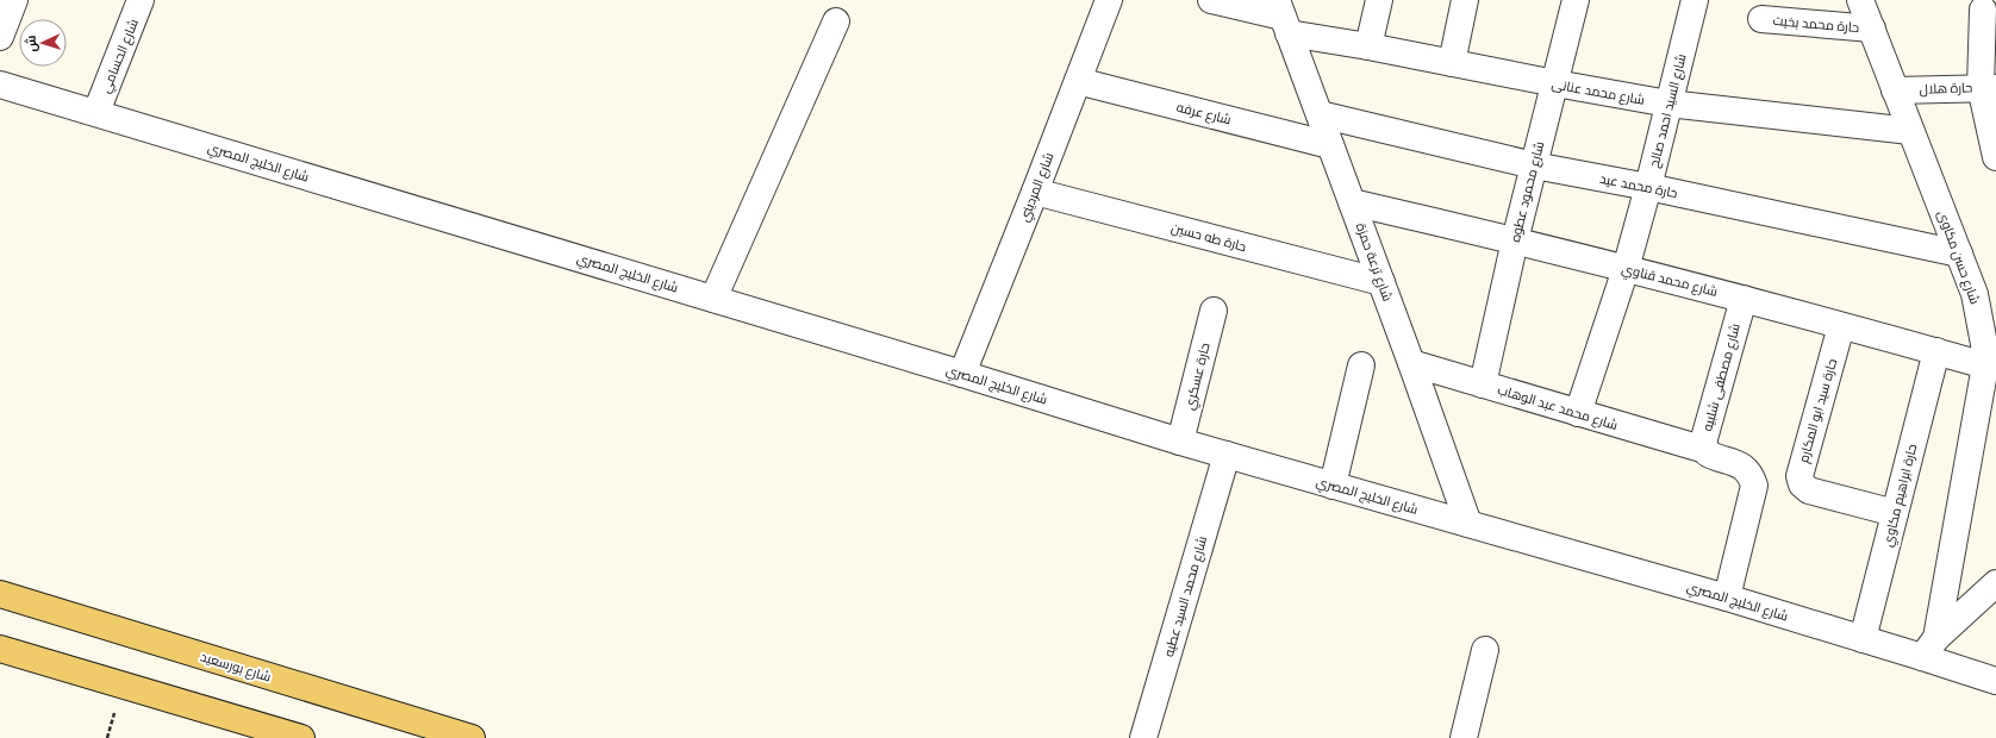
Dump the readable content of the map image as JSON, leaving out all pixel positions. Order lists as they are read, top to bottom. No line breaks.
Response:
{"streets":{"main road":["شارع بورسعيد"],"street":["حارة محمد بخيت","شارع الحسامي","حارة هلال","شارع محمد عنانى","شارع السيد احمد صالح","شارع عرفه","شارع الخليج المصري","حارة محمد عيد","شارع المرديني","شارع محمود عطوه","حارة طه حسين","شارع حسن مكاوى","شارع ترعة حمزة","شارع محمد قناوي","حارة عسكري","شارع مصطفى شلبيه","شارع محمد عبد الوهاب","حارة سيد ابو المكارم","حارة ابراهيم مكاوي","شارع محمد السيد عطيه"]},"crossings":[["حارة محمد بخيت","شارع حسن مكاوى"],["شارع الحسامي","شارع الخليج المصري"],["حارة هلال","شارع حسن مكاوى"],["شارع محمد عنانى","شارع السيد احمد صالح"],["شارع محمد عنانى","شارع محمود عطوه"],["شارع محمد عنانى","شارع حسن مكاوى"],["شارع محمد عنانى","شارع ترعة حمزة"],["شارع السيد احمد صالح","حارة محمد عيد"],["شارع السيد احمد صالح","شارع محمد قناوي"],["شارع السيد احمد صالح","شارع محمد عبد الوهاب"],["شارع عرفه","شارع المرديني"],["شارع عرفه","شارع ترعة حمزة"],["شارع الخليج المصري","شارع المرديني"],["شارع الخليج المصري","شارع حسن مكاوى"],["شارع الخليج المصري","شارع ترعة حمزة"],["شارع الخليج المصري","حارة عسكري"],["شارع الخليج المصري","شارع مصطفى شلبيه"],["شارع الخليج المصري","حارة ابراهيم مكاوي"],["شارع الخليج المصري","شارع محمد السيد عطيه"],["حارة محمد عيد","شارع محمود عطوه"],["حارة محمد عيد","شارع حسن مكاوى"],["حارة محمد عيد","شارع ترعة حمزة"],["شارع المرديني","حارة طه حسين"],["شارع محمود عطوه","شارع محمد قناوي"],["شارع محمود عطوه","شارع محمد عبد الوهاب"],["حارة طه حسين","شارع ترعة حمزة"],["شارع حسن مكاوى","شارع محمد قناوي"],["شارع ترعة حمزة","شارع محمد قناوي"],["شارع ترعة حمزة","شارع محمد عبد الوهاب"],["شارع محمد قناوي","شارع مصطفى شلبيه"],["شارع محمد قناوي","حارة سيد ابو المكارم"],["شارع محمد قناوي","حارة ابراهيم مكاوي"],["شارع مصطفى شلبيه","شارع محمد عبد الوهاب"],["حارة سيد ابو المكارم","حارة ابراهيم مكاوي"]],"north":"left"}
